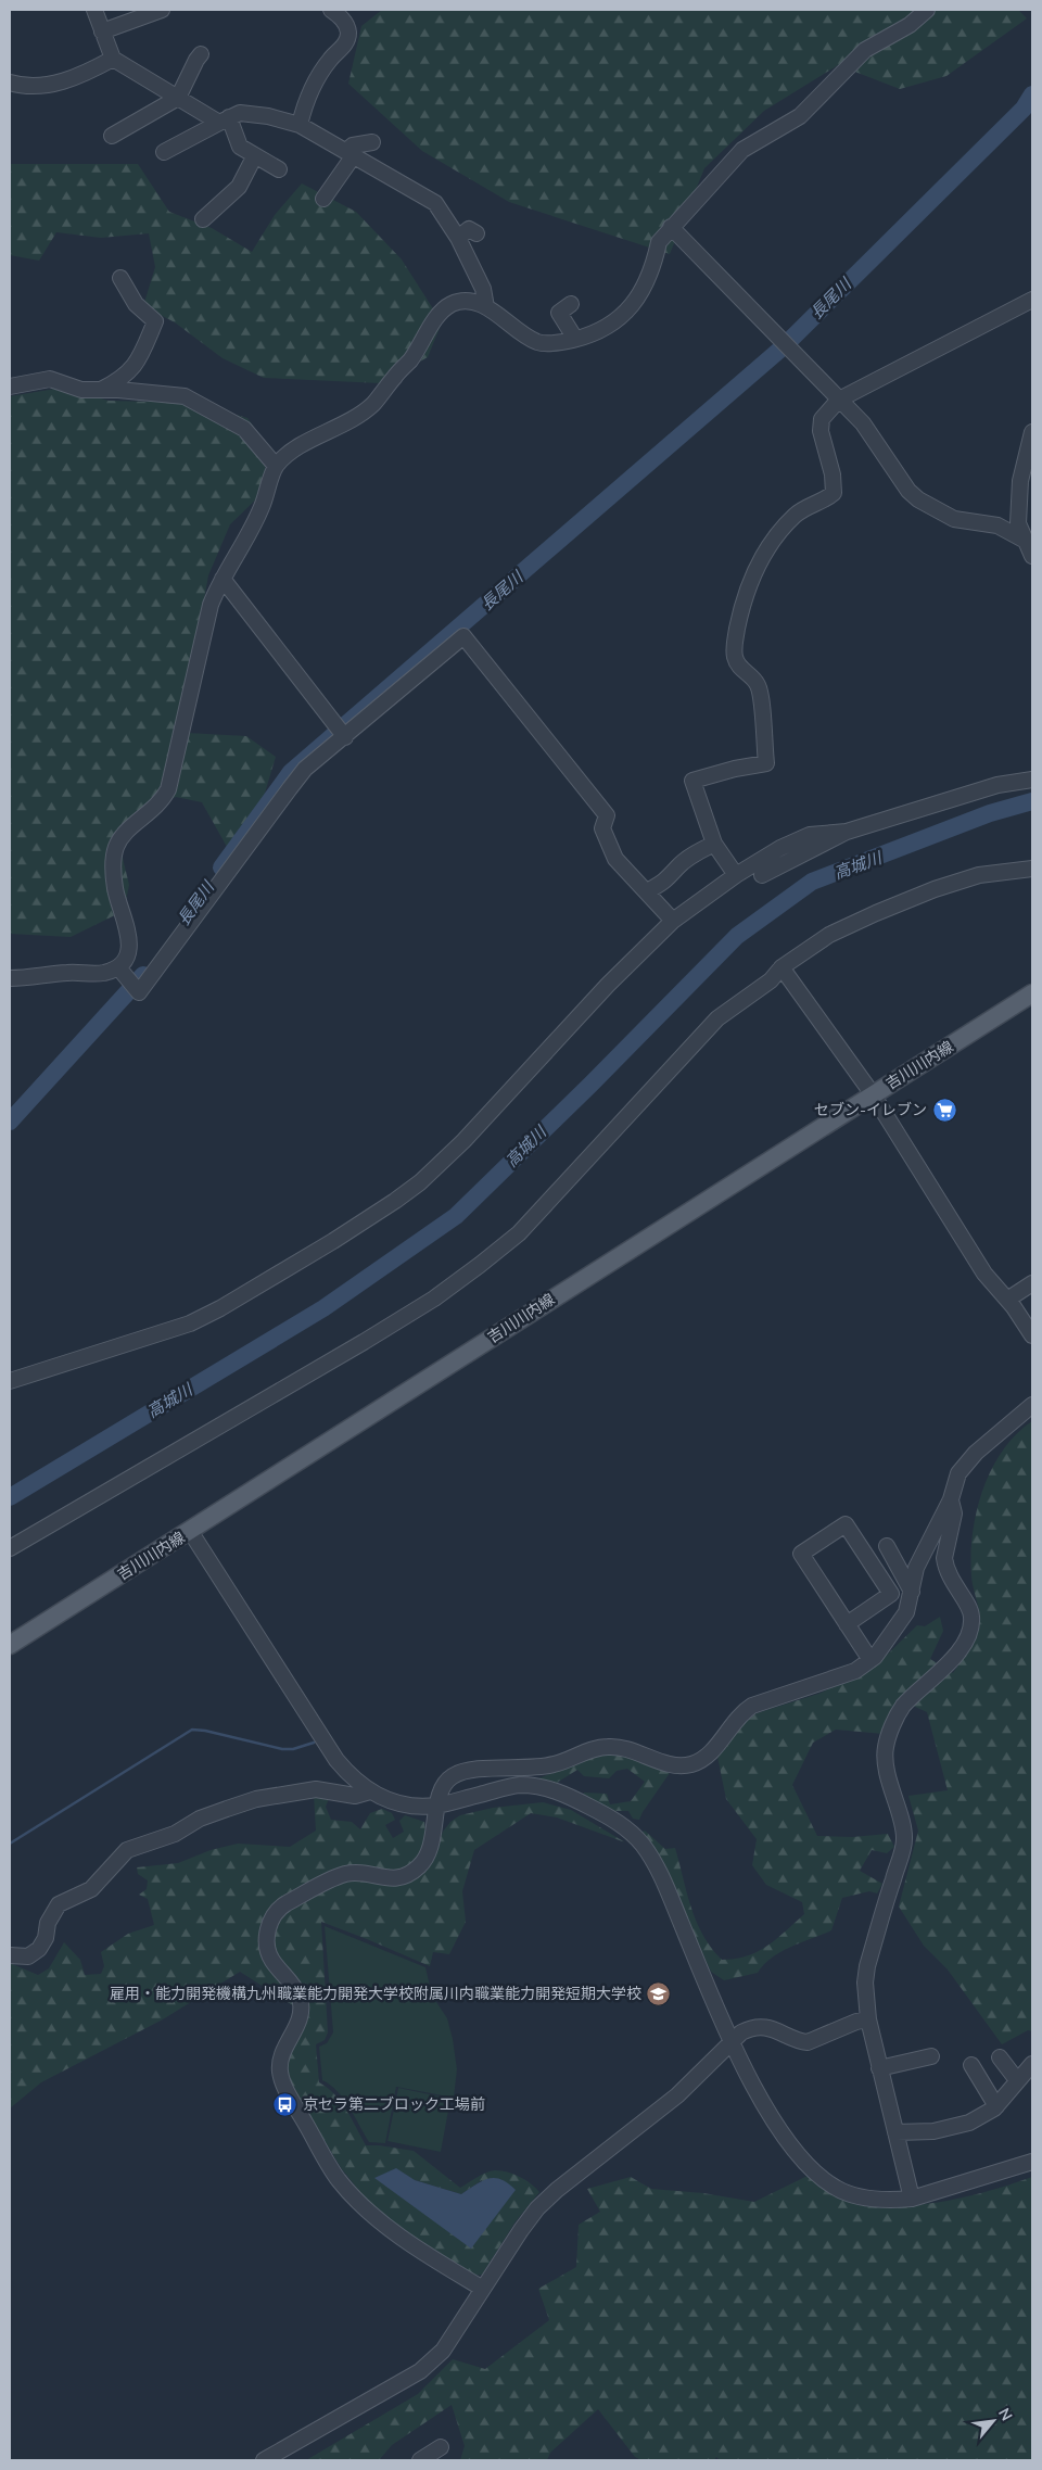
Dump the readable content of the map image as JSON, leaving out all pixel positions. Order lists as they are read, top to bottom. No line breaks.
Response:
{"streets":{"main road":["吉川川内線"]},"water":["長尾川","高城川"],"places":{"supermarket":["セブン-イレブン"],"school or university":["雇用・能力開発機構九州職業能力開発大学校附属川内職業能力開発短期大学校"],"bus stop":["京セラ第二ブロック工場前"]},"north":"top right"}
